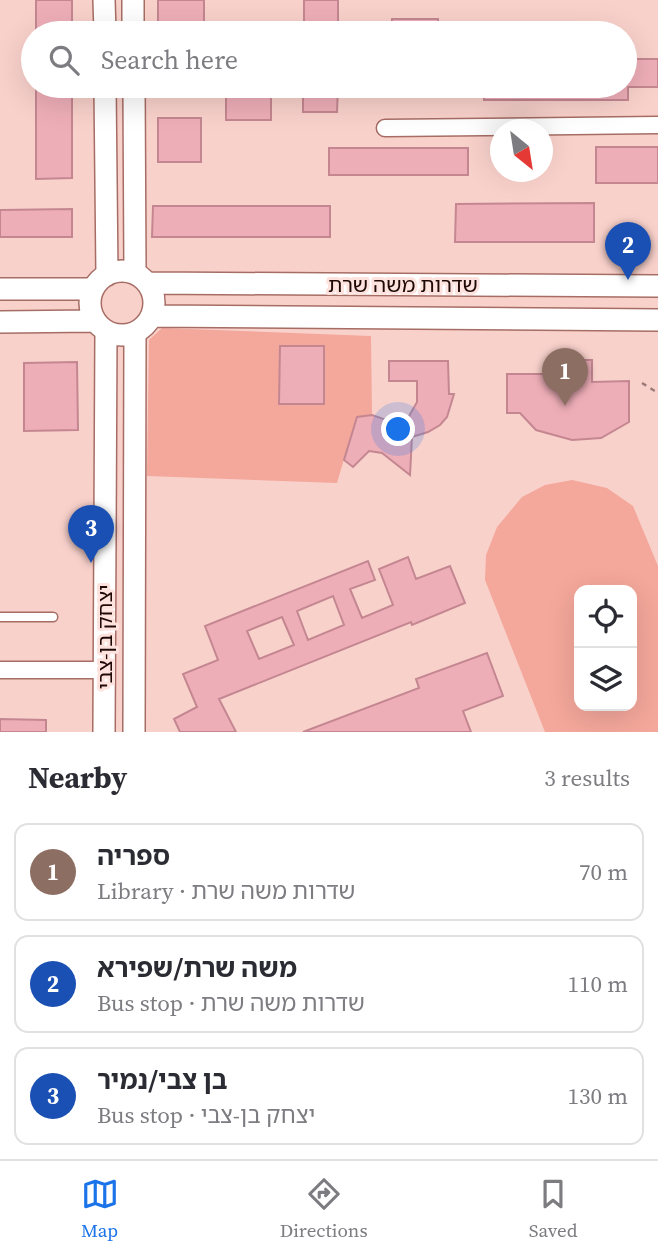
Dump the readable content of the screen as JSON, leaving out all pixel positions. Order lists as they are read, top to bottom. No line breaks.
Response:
{"streets":{"street":["שדרות משה שרת","יצחק בן-צבי"]},"crossings":[["שדרות משה שרת","יצחק בן-צבי"]],"north":"bottom right","page":{"search":"Search here","pins":["2","1","3"],"heading":["Nearby","3 results"],"list":[{"mark":"1","name":"ספריה","note":"Library · שדרות משה שרת","value":"70 m"},{"mark":"2","name":"משה שרת/שפירא","note":"Bus stop · שדרות משה שרת","value":"110 m"},{"mark":"3","name":"בן צבי/נמיר","note":"Bus stop · יצחק בן-צבי","value":"130 m"}],"nav":["Map","Directions","Saved"]}}
